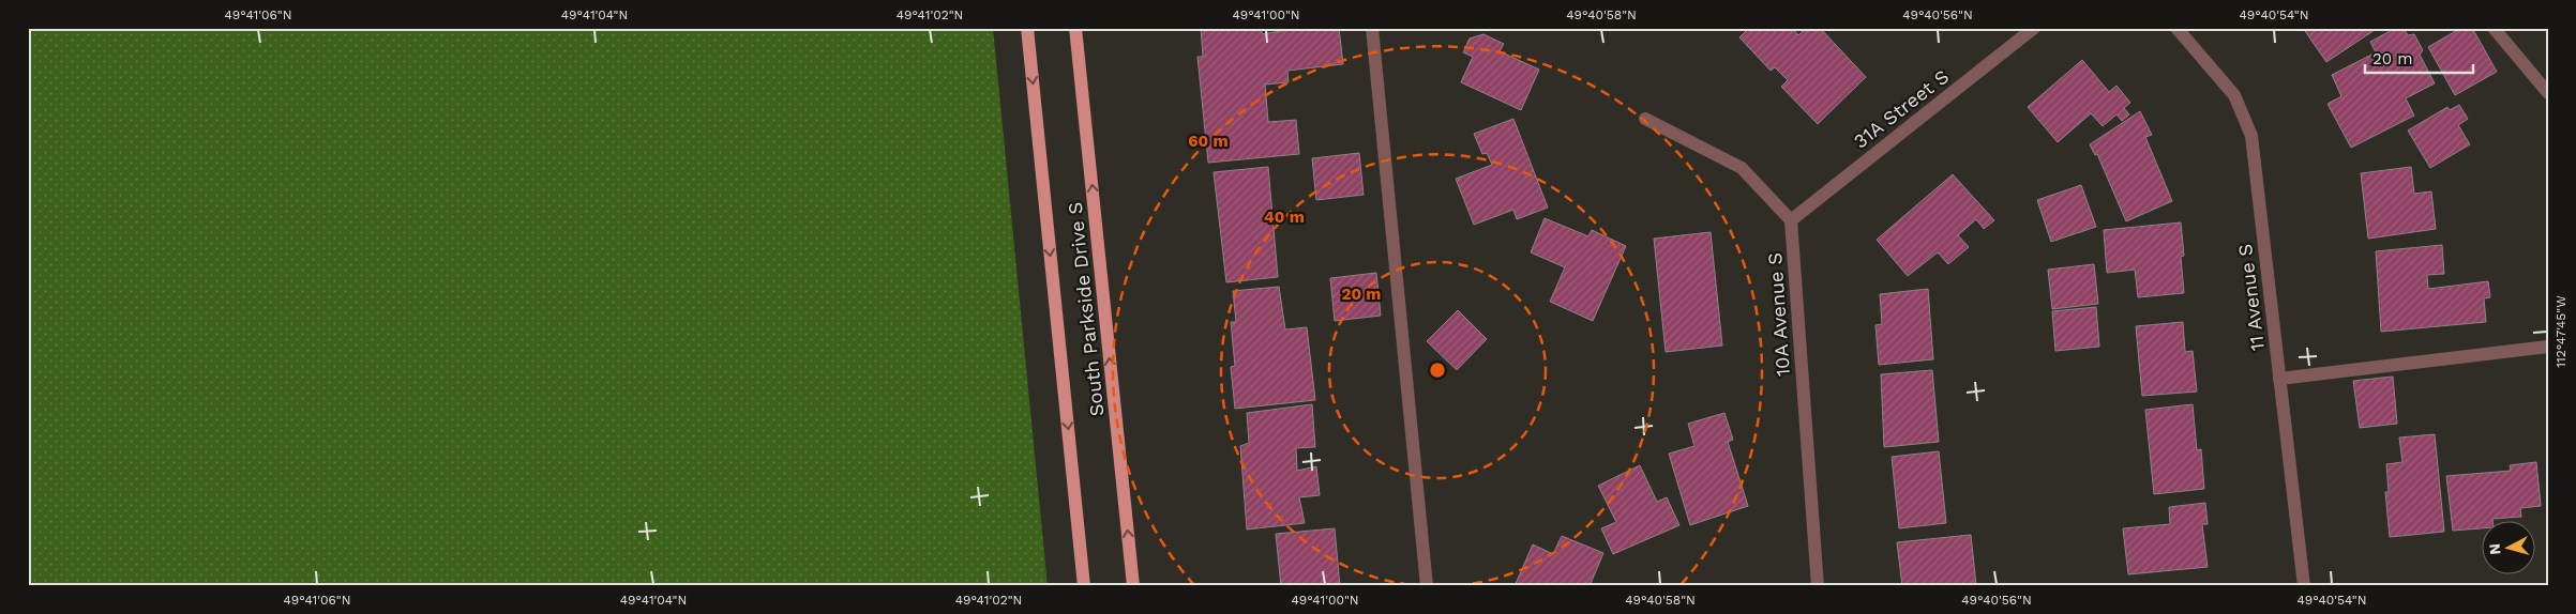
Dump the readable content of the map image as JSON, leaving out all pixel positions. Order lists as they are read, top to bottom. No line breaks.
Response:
{"streets":{"main road":["South Parkside Drive S"],"street":["31A Street S","11 Avenue S","10A Avenue S"]},"crossings":[["31A Street S","10A Avenue S"]],"scale_bar":"20 m","north":"left","coordinates":["49°41'06\"N","49°41'04\"N","49°41'02\"N","49°41'00\"N","49°40'58\"N","49°40'56\"N","49°40'54\"N","112°47'45\"W"],"rings":["60 m","40 m","20 m"]}
